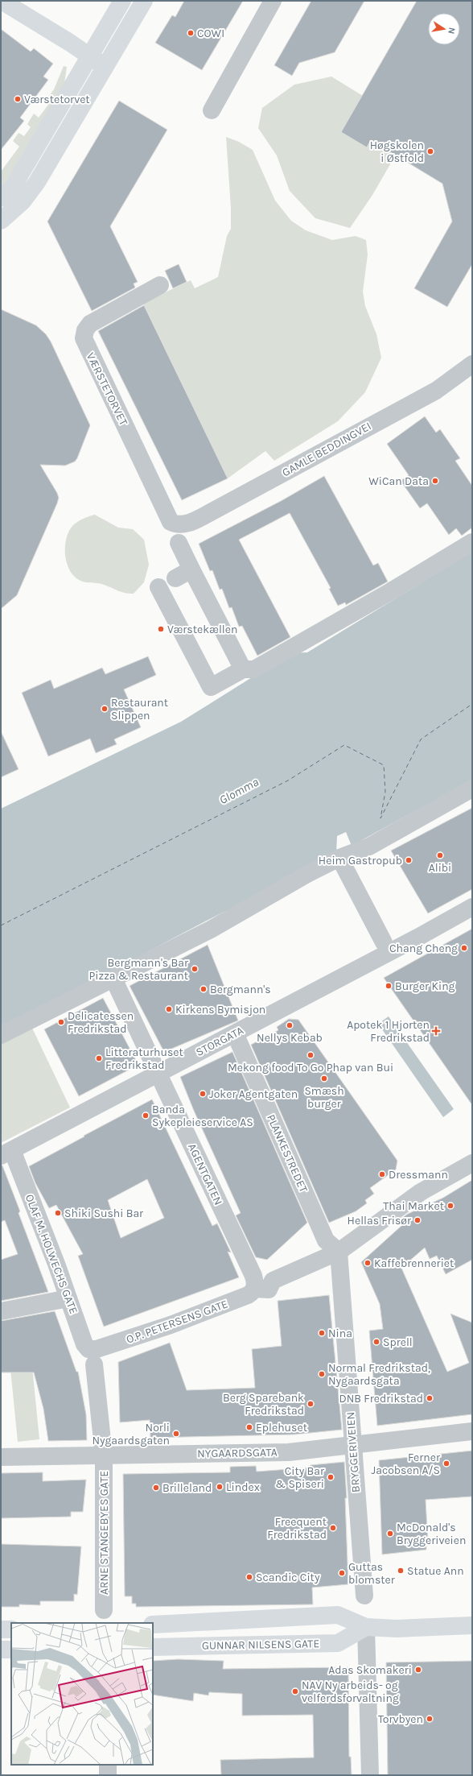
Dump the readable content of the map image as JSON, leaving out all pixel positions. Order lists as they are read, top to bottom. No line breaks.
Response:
{"streets":{"street":["VÆRSTETORVET","GAMLE BEDDINGVEI","STORGATA","PLANKESTREDET","AGENTGATEN","OLAF M. HOLWECHS GATE","O.P. PETERSENS GATE","BRYGGERIVEIEN","NYGAARDSGATA","ARNE STANGEBYES GATE","GUNNAR NILSENS GATE"]},"crossings":[["VÆRSTETORVET","GAMLE BEDDINGVEI"],["STORGATA","PLANKESTREDET"],["STORGATA","AGENTGATEN"],["STORGATA","OLAF M. HOLWECHS GATE"],["PLANKESTREDET","O.P. PETERSENS GATE"],["PLANKESTREDET","BRYGGERIVEIEN"],["AGENTGATEN","O.P. PETERSENS GATE"],["OLAF M. HOLWECHS GATE","O.P. PETERSENS GATE"],["O.P. PETERSENS GATE","BRYGGERIVEIEN"],["BRYGGERIVEIEN","NYGAARDSGATA"],["NYGAARDSGATA","ARNE STANGEBYES GATE"]],"water":["Glomma"],"places":{"other":["COWI","Værstetorvet","Høgskolen i Østfold","WiCan Data","Værstekællen","Restaurant Slippen","Alibi","Heim Gastropub","Chang Cheng","Bergmann's Bar Pizza & Restaurant","Burger King","Bergmann's","Kirkens Bymisjon","Delicatessen Fredrikstad","Nellys Kebab","Mekong food To Go Phap van Bui","Litteraturhuset Fredrikstad","Smæsh burger","Joker Agentgaten","Banda Sykepleieservice AS","Dressmann","Thai Market","Shiki Sushi Bar","Hellas Frisør","Kaffebrenneriet","Nina","Sprell","Normal Fredrikstad, Nygaardsgata","DNB Fredrikstad","Berg Sparebank Fredrikstad","Eplehuset","Norli Nygaardsgaten","Ferner Jacobsen A/S","City Bar & Spiseri","Lindex","Brilleland","Freequent Fredrikstad","McDonald's Bryggeriveien","Statue Ann","Guttas blomster","Scandic City","Adas Skomakeri","NAV Ny arbeids- og velferdsforvaltning","Torvbyen"],"health":["Apotek 1 Hjorten Fredrikstad"]},"north":"right"}
